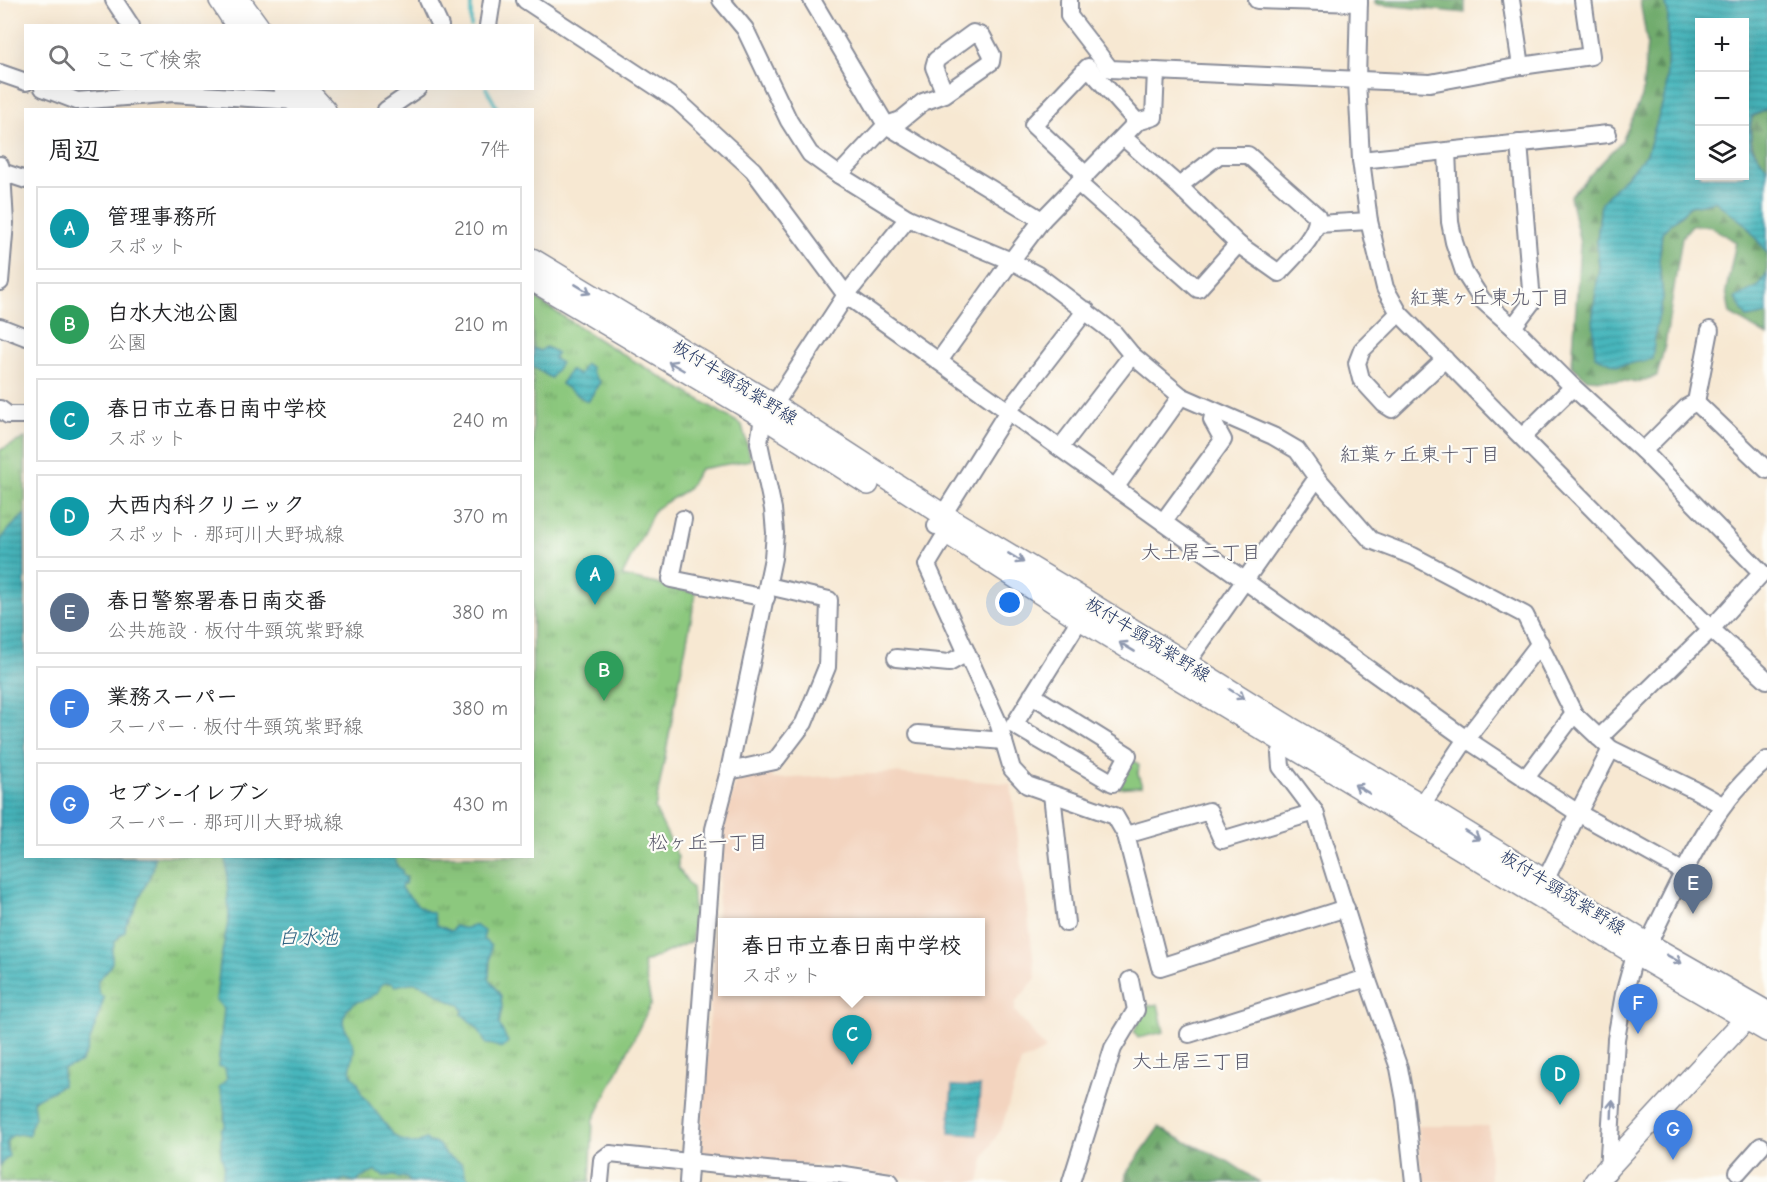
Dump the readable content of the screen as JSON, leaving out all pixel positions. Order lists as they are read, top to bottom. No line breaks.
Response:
{"streets":{"main road":["板付牛頸筑紫野線"]},"districts":["紅葉ヶ丘東九丁目","紅葉ヶ丘東十丁目","大土居二丁目","松ヶ丘一丁目","大土居三丁目"],"water":["白水池"],"page":{"map_buttons":["+","−"],"search":"ここで検索","heading":["周辺","7件"],"list":[{"mark":"A","name":"管理事務所","note":"スポット","value":"210 m"},{"mark":"B","name":"白水大池公園","note":"公園","value":"210 m"},{"mark":"C","name":"春日市立春日南中学校","note":"スポット","value":"240 m"},{"mark":"D","name":"大西内科クリニック","note":"スポット · 那珂川大野城線","value":"370 m"},{"mark":"E","name":"春日警察署春日南交番","note":"公共施設 · 板付牛頸筑紫野線","value":"380 m"},{"mark":"F","name":"業務スーパー","note":"スーパー · 板付牛頸筑紫野線","value":"380 m"},{"mark":"G","name":"セブン-イレブン","note":"スーパー · 那珂川大野城線","value":"430 m"}],"pins":["A","B","E","F","C","D","G"],"popup":["春日市立春日南中学校","スポット"]}}
